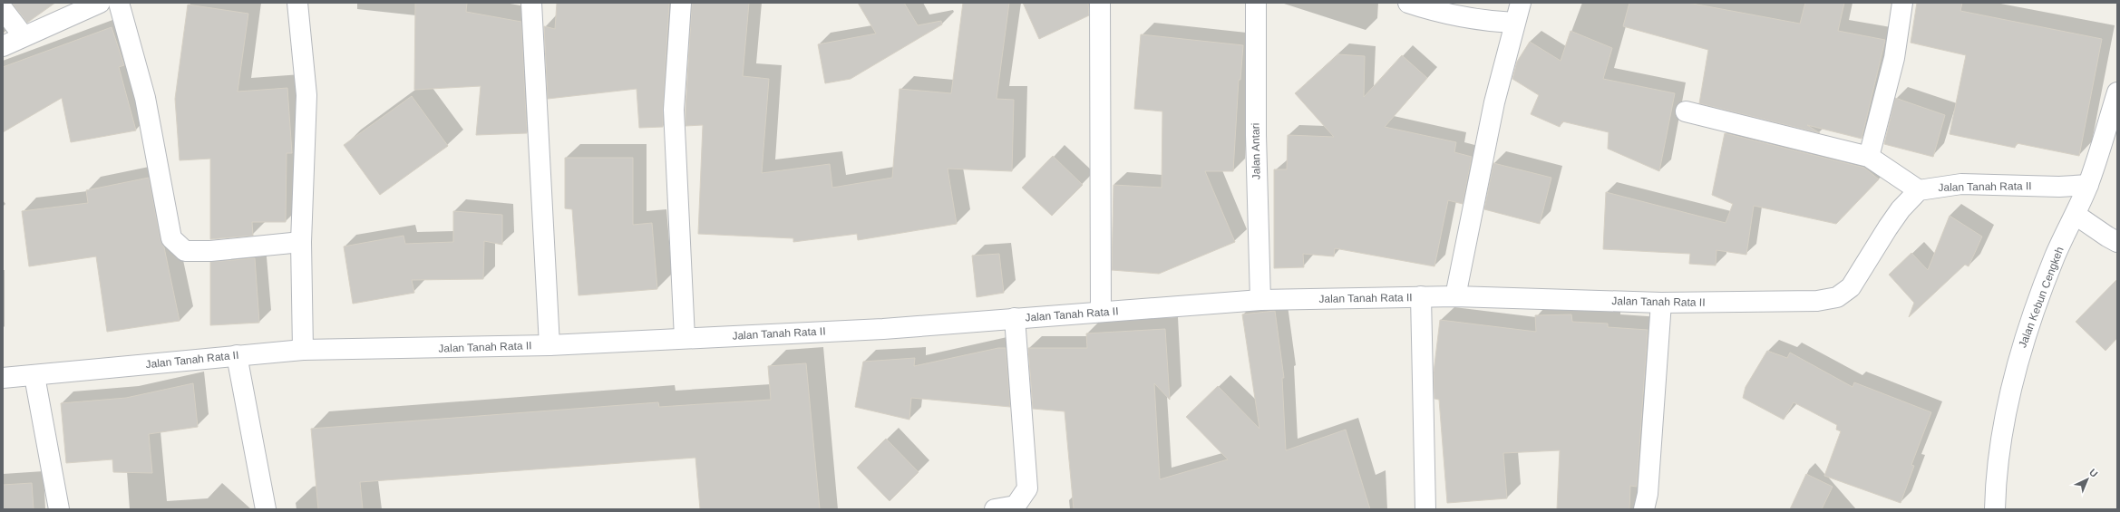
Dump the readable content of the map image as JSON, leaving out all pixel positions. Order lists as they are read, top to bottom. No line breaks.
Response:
{"streets":{"street":["Jalan Antari","Jalan Tanah Rata II","Jalan Kebun Cengkeh"]},"crossings":[["Jalan Antari","Jalan Tanah Rata II"],["Jalan Tanah Rata II","Jalan Kebun Cengkeh"]],"north":"top right"}
